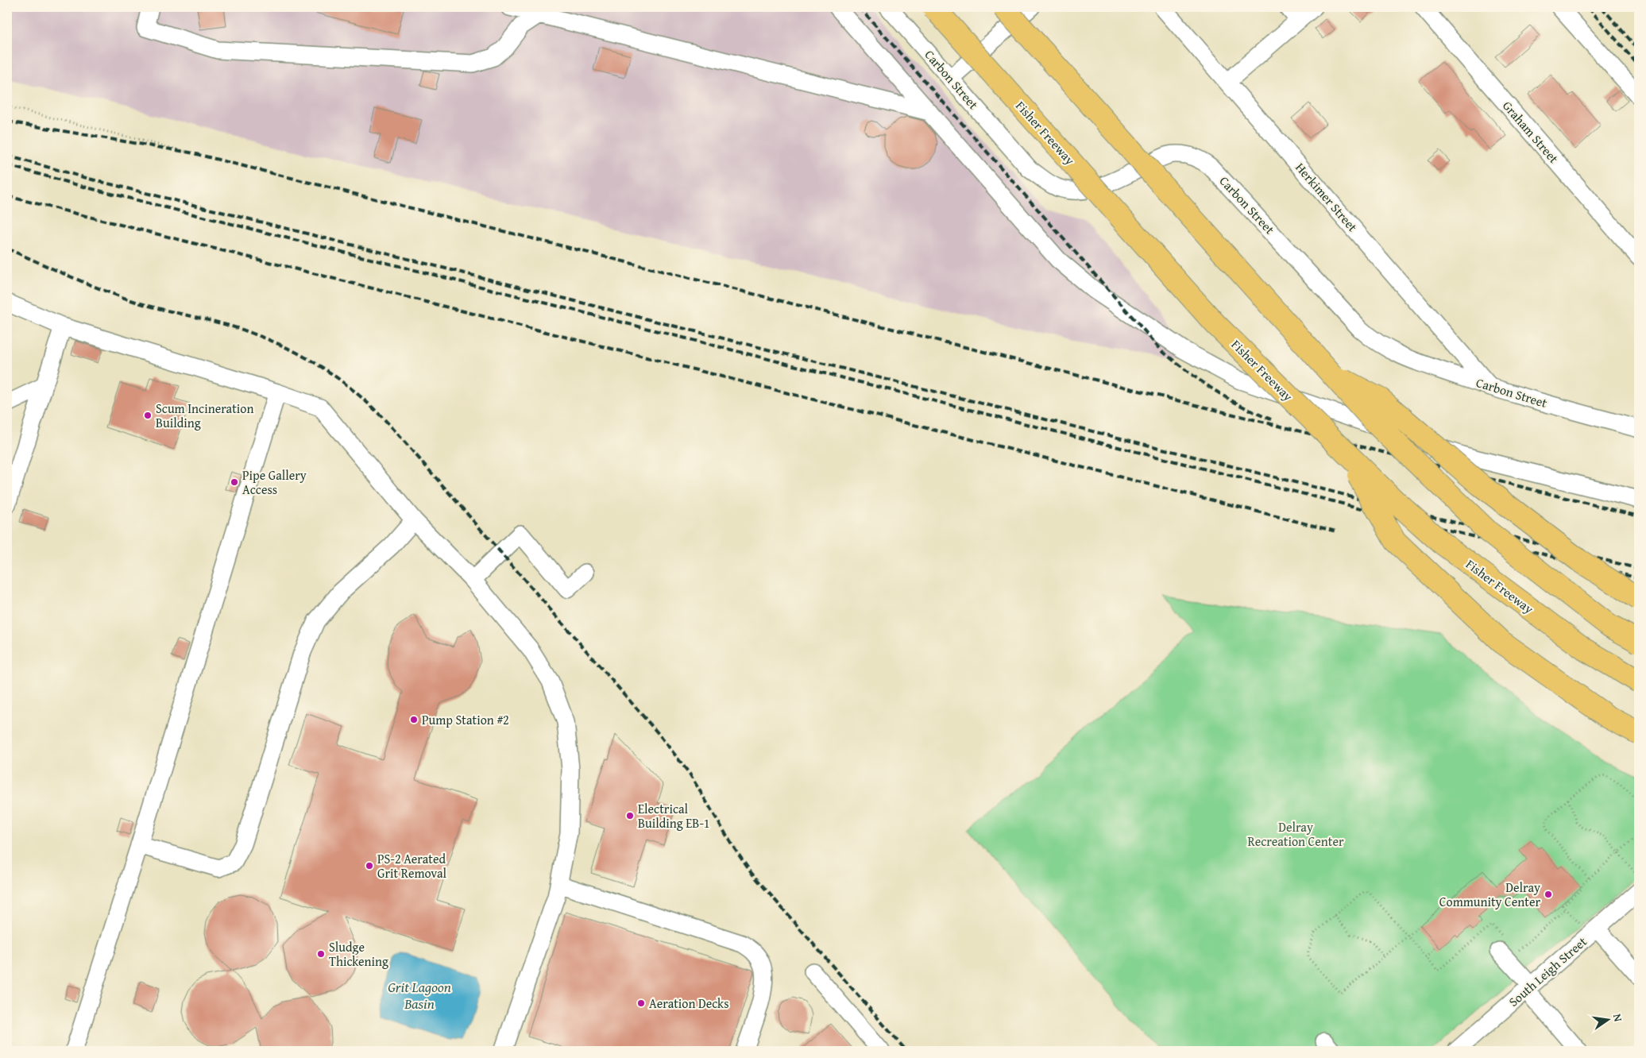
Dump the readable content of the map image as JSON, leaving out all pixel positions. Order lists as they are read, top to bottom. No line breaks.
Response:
{"streets":{"highway":["Fisher Freeway"],"street":["Carbon Street","Graham Street","Herkimer Street","South Leigh Street"]},"crossings":[["Carbon Street","Herkimer Street"]],"water":["Grit Lagoon Basin"],"parks":["Delray Recreation Center"],"places":["Scum Incineration Building","Pipe Gallery Access","Pump Station #2","Electrical Building EB-1","PS-2 Aerated Grit Removal","Delray Community Center","Sludge Thickening","Aeration Decks"],"north":"right"}
